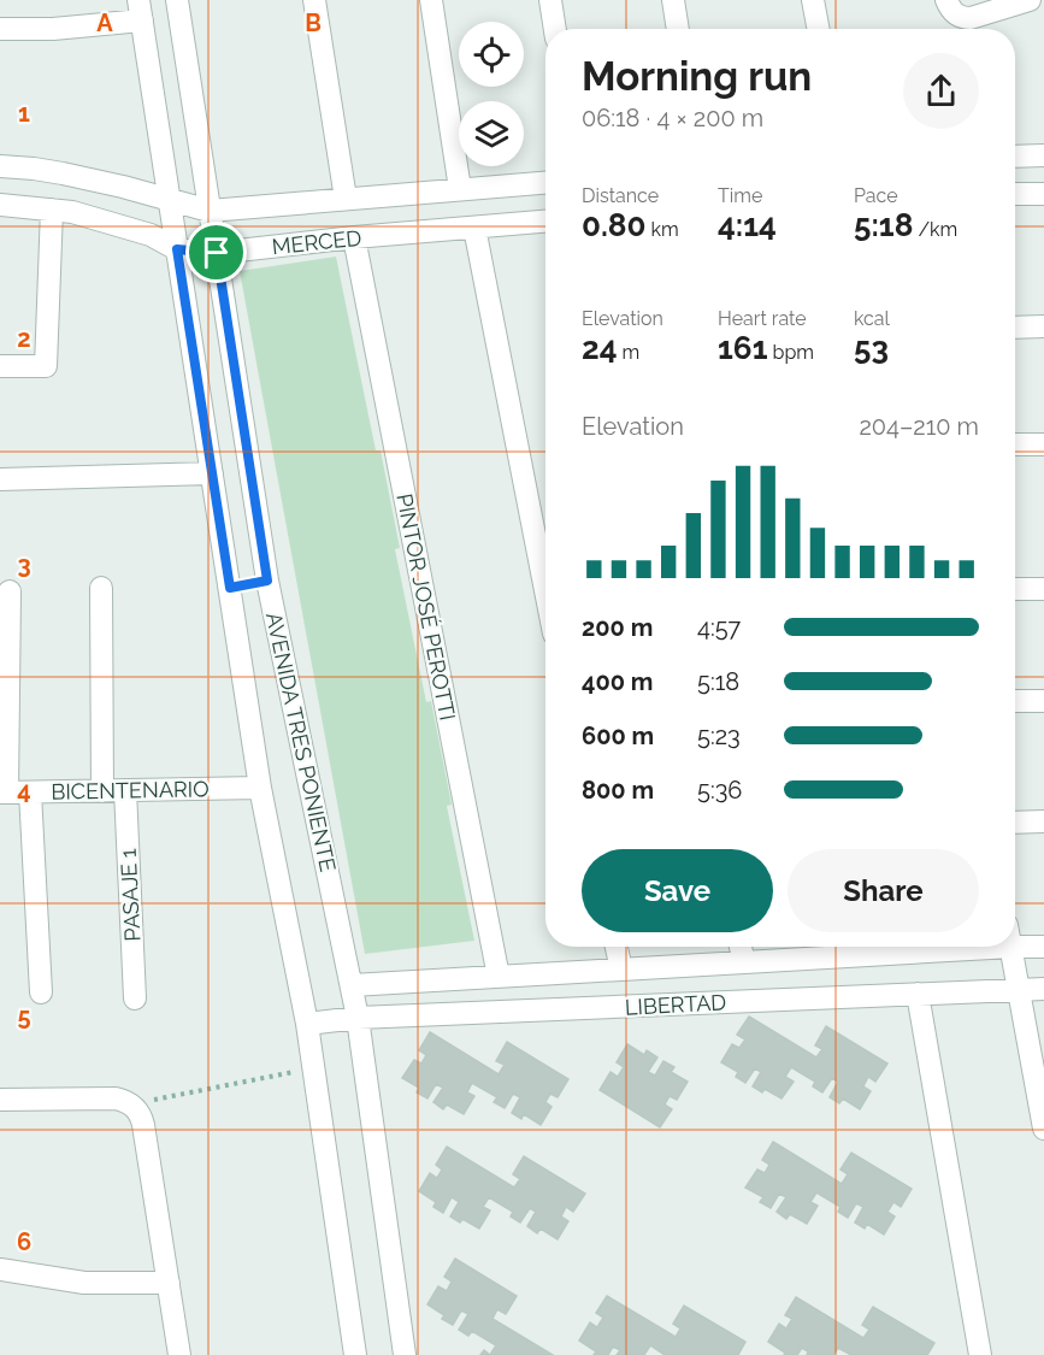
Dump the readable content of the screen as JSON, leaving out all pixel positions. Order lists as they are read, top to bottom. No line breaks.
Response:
{"streets":{"street":["MERCED","PINTOR JOSÉ PEROTTI","AVENIDA TRES PONIENTE","BICENTENARIO","PASAJE 1","LIBERTAD"]},"crossings":[["MERCED","PINTOR JOSÉ PEROTTI"],["MERCED","AVENIDA TRES PONIENTE"],["PINTOR JOSÉ PEROTTI","LIBERTAD"],["AVENIDA TRES PONIENTE","BICENTENARIO"],["AVENIDA TRES PONIENTE","LIBERTAD"],["BICENTENARIO","PASAJE 1"]],"page":{"heading":["Morning run","06:18 · 4 × 200 m"],"stats":[["Distance","0.80 km"],["Time","4:14"],["Pace","5:18 /km"],["Elevation","24 m"],["Heart rate","161 bpm"],["kcal","53"]],"chart":["Elevation","204–210 m"],"list":[{"name":"200 m","note":"4:57"},{"name":"400 m","note":"5:18"},{"name":"600 m","note":"5:23"},{"name":"800 m","note":"5:36"}],"buttons":["Save","Share"]},"grid":{"columns":["A","B"],"rows":["1","2","3","4","5","6"]}}
